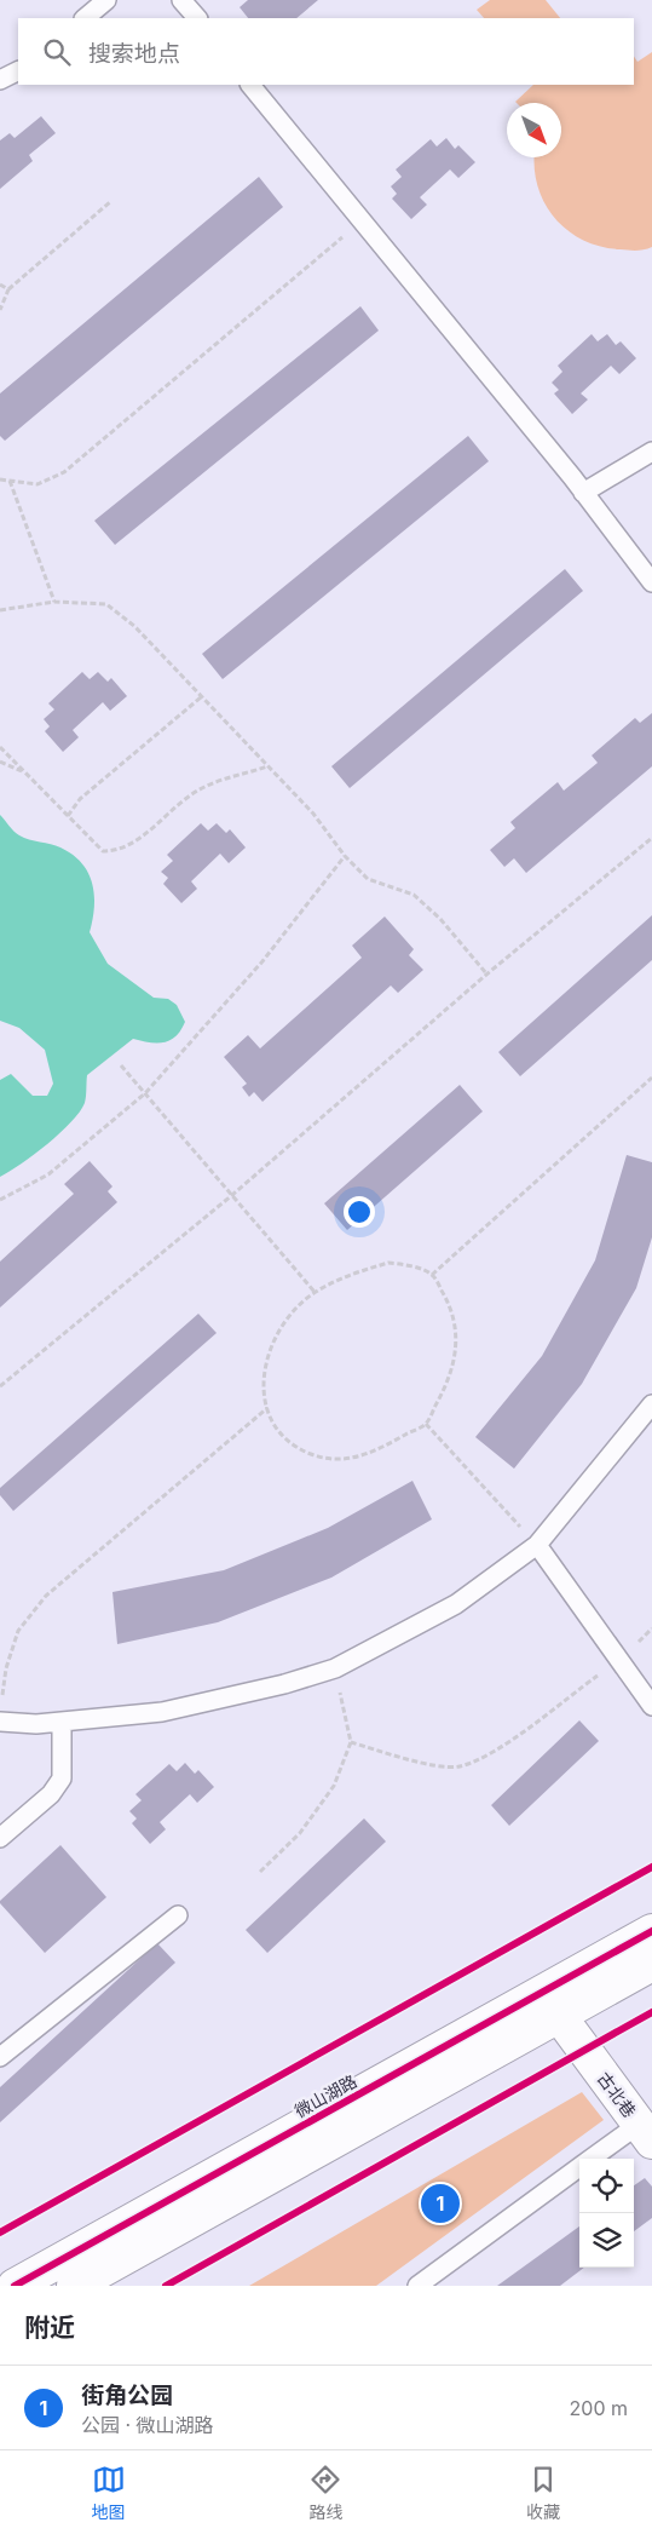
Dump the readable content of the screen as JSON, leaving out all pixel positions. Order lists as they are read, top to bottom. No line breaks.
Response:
{"streets":{"street":["古北巷","微山湖路"]},"north":"bottom right","page":{"search":"搜索地点","pins":"1","heading":"附近","list":[{"mark":"1","name":"街角公园","note":"公园 · 微山湖路","value":"200 m"}],"nav":["地图","路线","收藏"]}}
